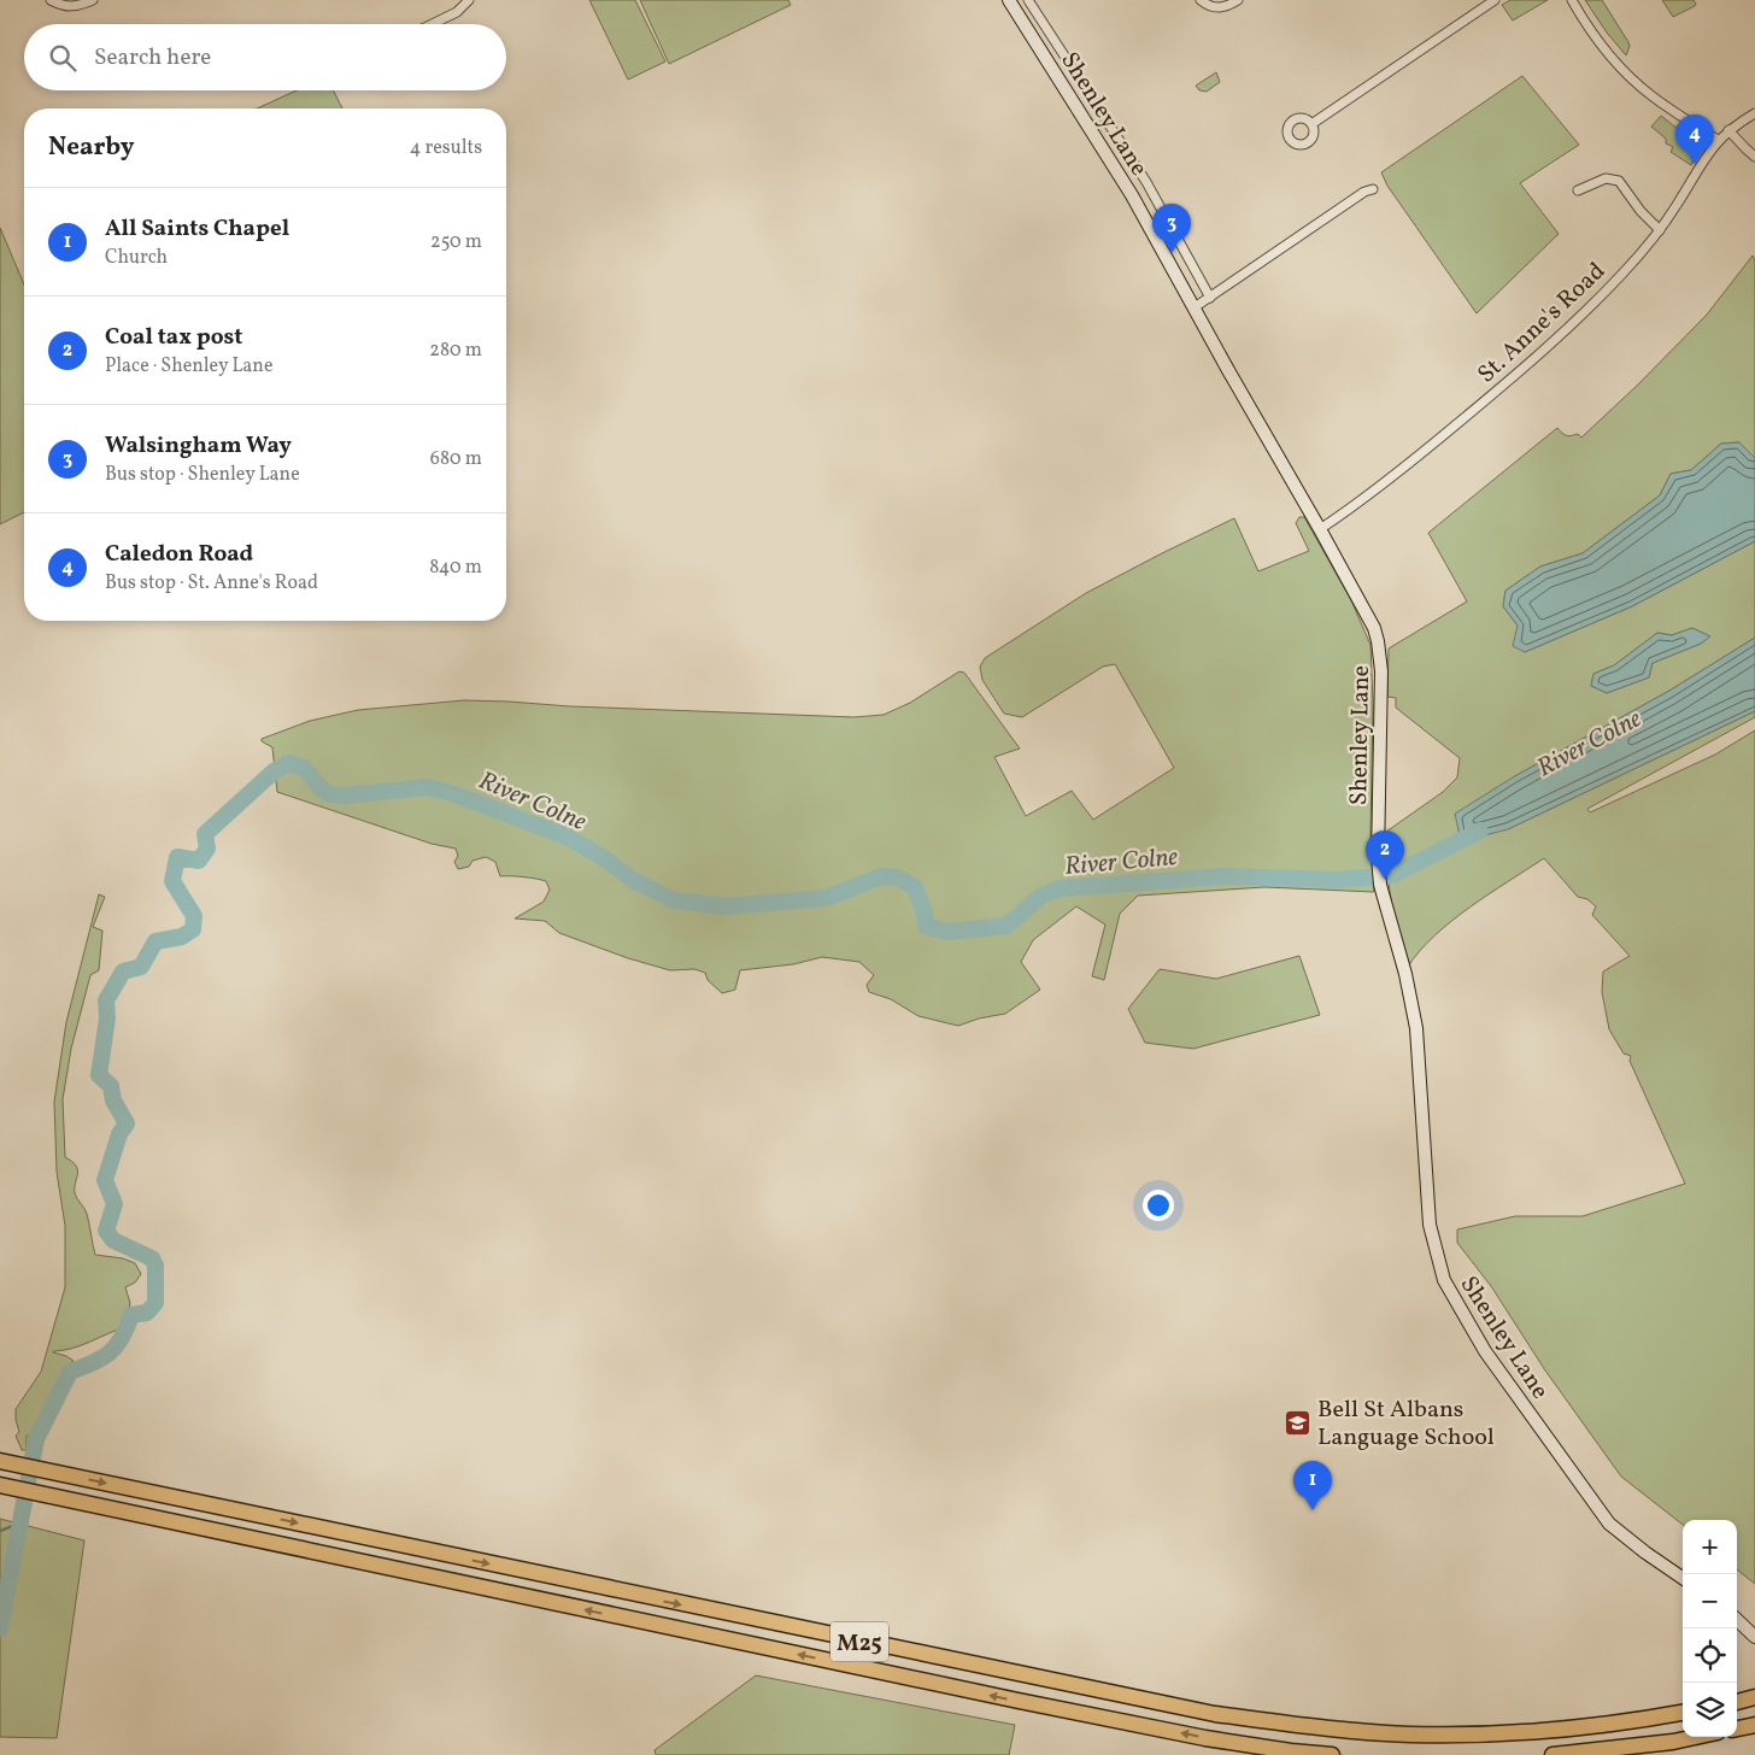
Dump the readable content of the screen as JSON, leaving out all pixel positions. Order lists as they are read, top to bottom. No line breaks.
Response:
{"streets":{"highway":["M25"],"main road":["Shenley Lane"],"street":["St. Anne's Road"]},"crossings":[["Shenley Lane","St. Anne's Road"]],"water":["River Colne"],"places":{"school or university":["Bell St Albans Language School"]},"page":{"search":"Search here","heading":["Nearby","4 results"],"pins":["4","3","2","1"],"list":[{"mark":"1","name":"All Saints Chapel","note":"Church","value":"250 m"},{"mark":"2","name":"Coal tax post","note":"Place · Shenley Lane","value":"280 m"},{"mark":"3","name":"Walsingham Way","note":"Bus stop · Shenley Lane","value":"680 m"},{"mark":"4","name":"Caledon Road","note":"Bus stop · St. Anne's Road","value":"840 m"}],"map_buttons":["+","−"]}}
